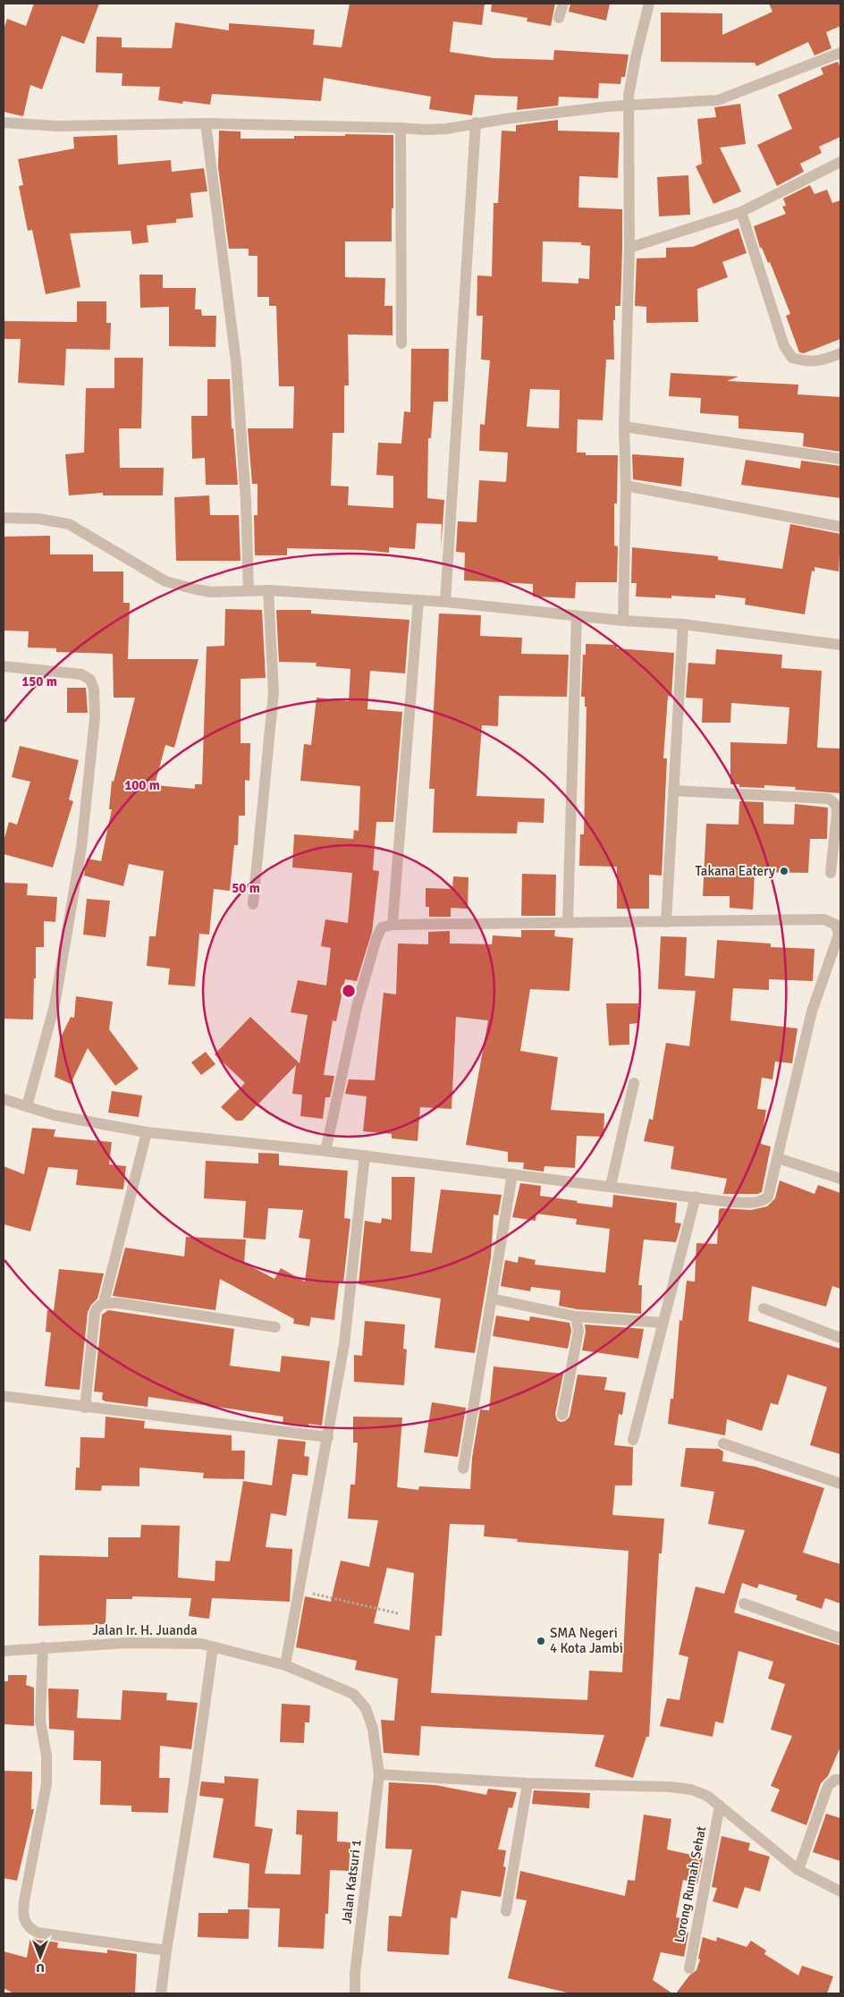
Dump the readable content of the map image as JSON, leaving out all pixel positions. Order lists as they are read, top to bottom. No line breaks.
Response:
{"streets":{"street":["Jalan Ir. H. Juanda","Jalan Katsuri 1","Lorong Rumah Sehat"]},"crossings":[["Jalan Ir. H. Juanda","Jalan Katsuri 1"]],"places":["Takana Eatery","SMA Negeri 4 Kota Jambi"],"north":"bottom","rings":["150 m","100 m","50 m"]}
